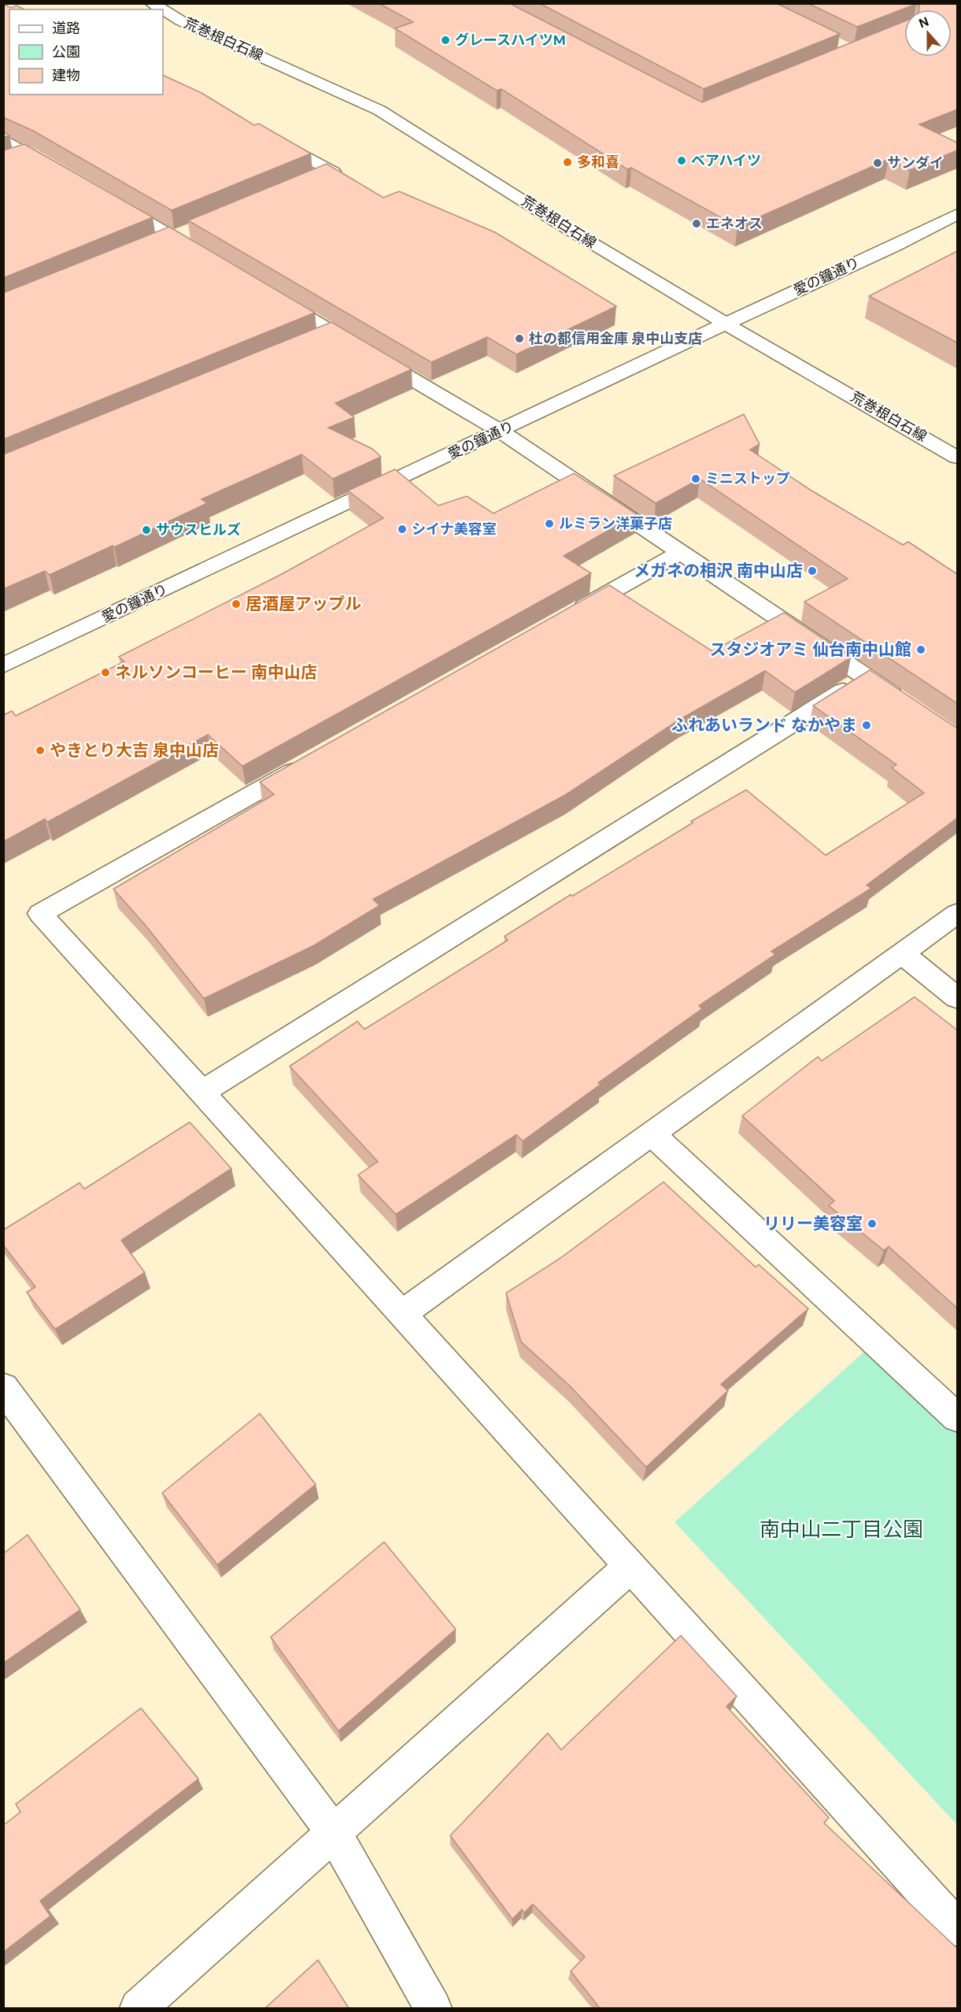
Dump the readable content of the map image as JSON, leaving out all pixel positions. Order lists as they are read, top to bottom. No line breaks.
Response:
{"streets":{"street":["荒巻根白石線","愛の鐘通り"]},"crossings":[["荒巻根白石線","愛の鐘通り"]],"parks":["南中山二丁目公園"],"places":["グレースハイツM","ベアハイツ","多和喜","サンダイ","エネオス","杜の都信用金庫 泉中山支店","ミニストップ","ルミラン洋菓子店","シイナ美容室","サウスヒルズ","メガネの相沢 南中山店","居酒屋アップル","スタジオアミ 仙台南中山館","ネルソンコーヒー 南中山店","ふれあいランド なかやま","やきとり大吉 泉中山店","リリー美容室"],"legend":["道路","公園","建物"],"north":"top"}
